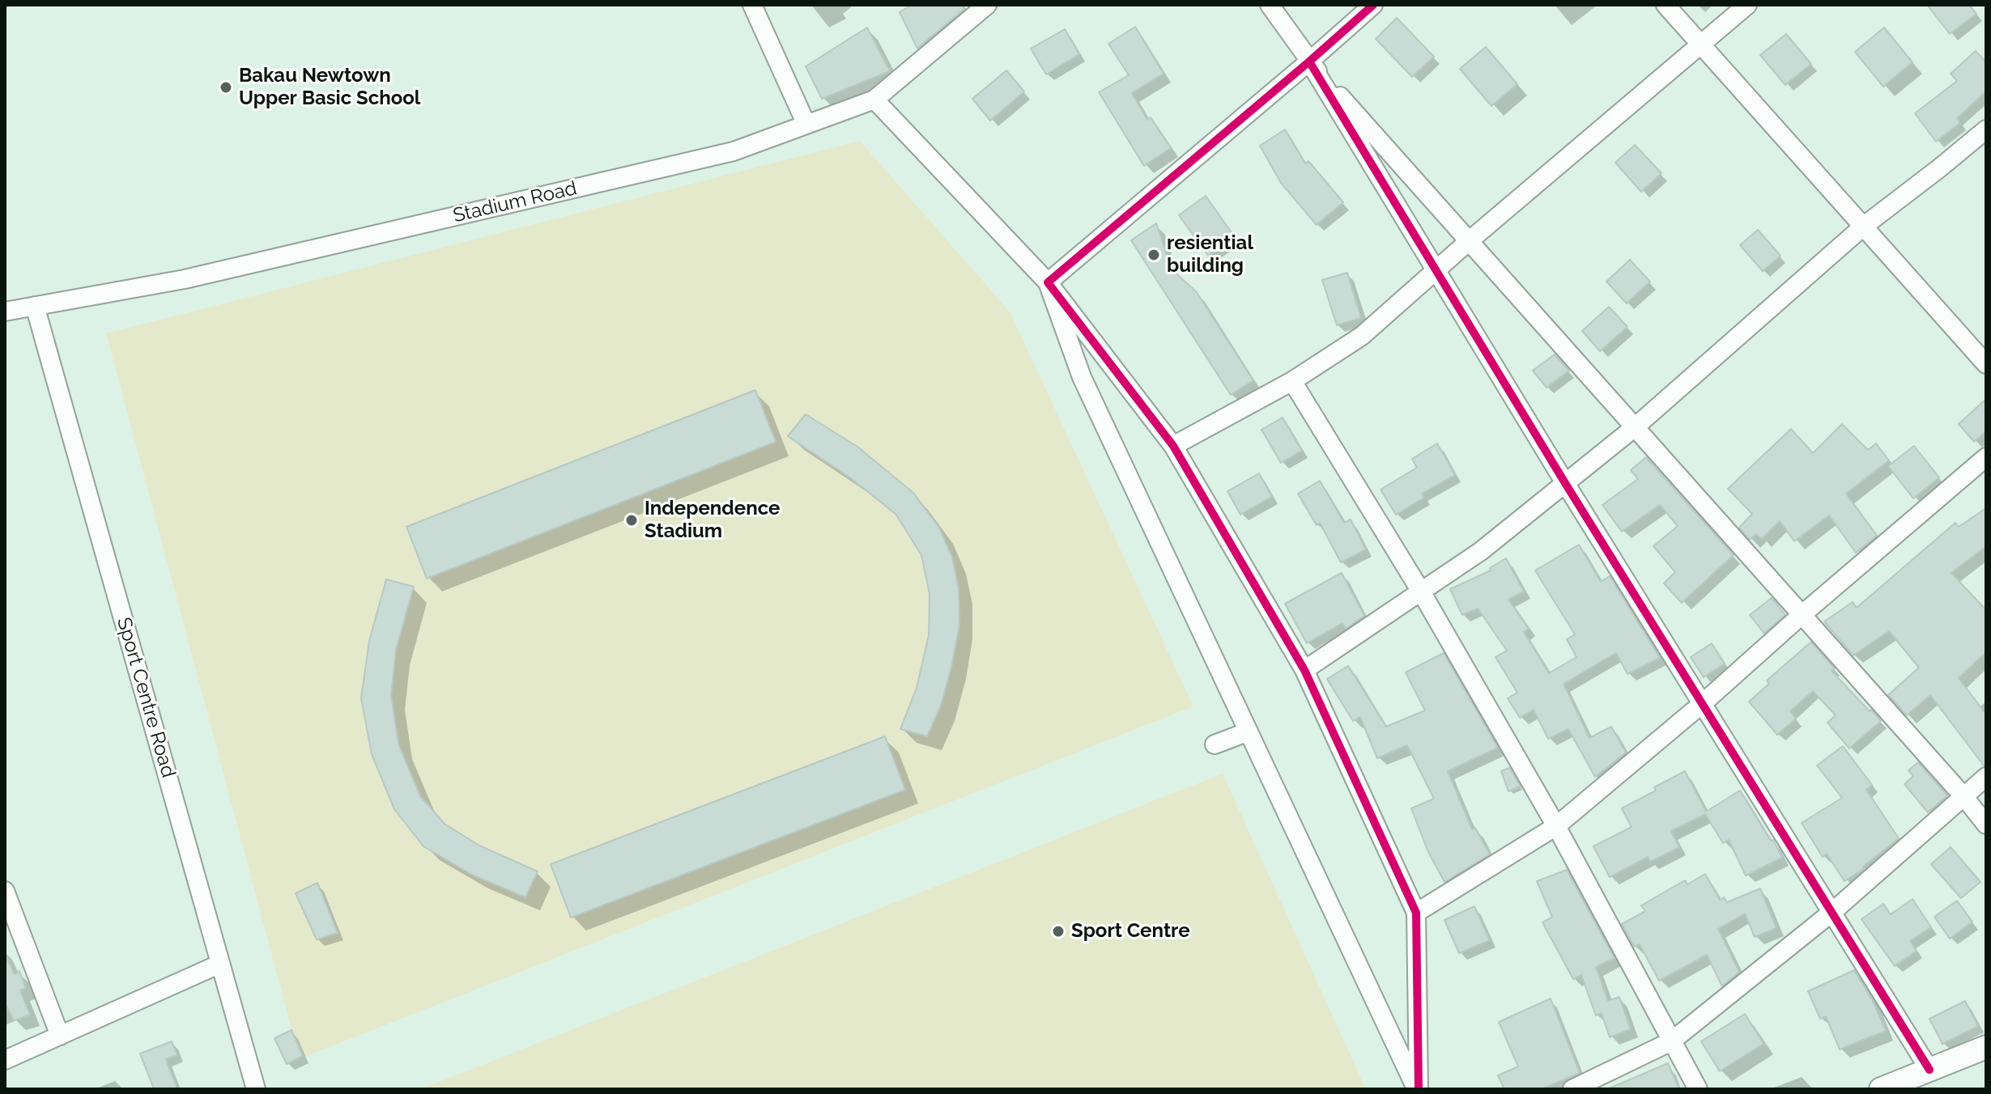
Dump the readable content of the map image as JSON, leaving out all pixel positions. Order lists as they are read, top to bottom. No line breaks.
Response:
{"streets":{"street":["Stadium Road","Sport Centre Road"]},"crossings":[["Stadium Road","Sport Centre Road"]],"places":["Bakau Newtown Upper Basic School","resiential building","Independence Stadium","Sport Centre"]}
